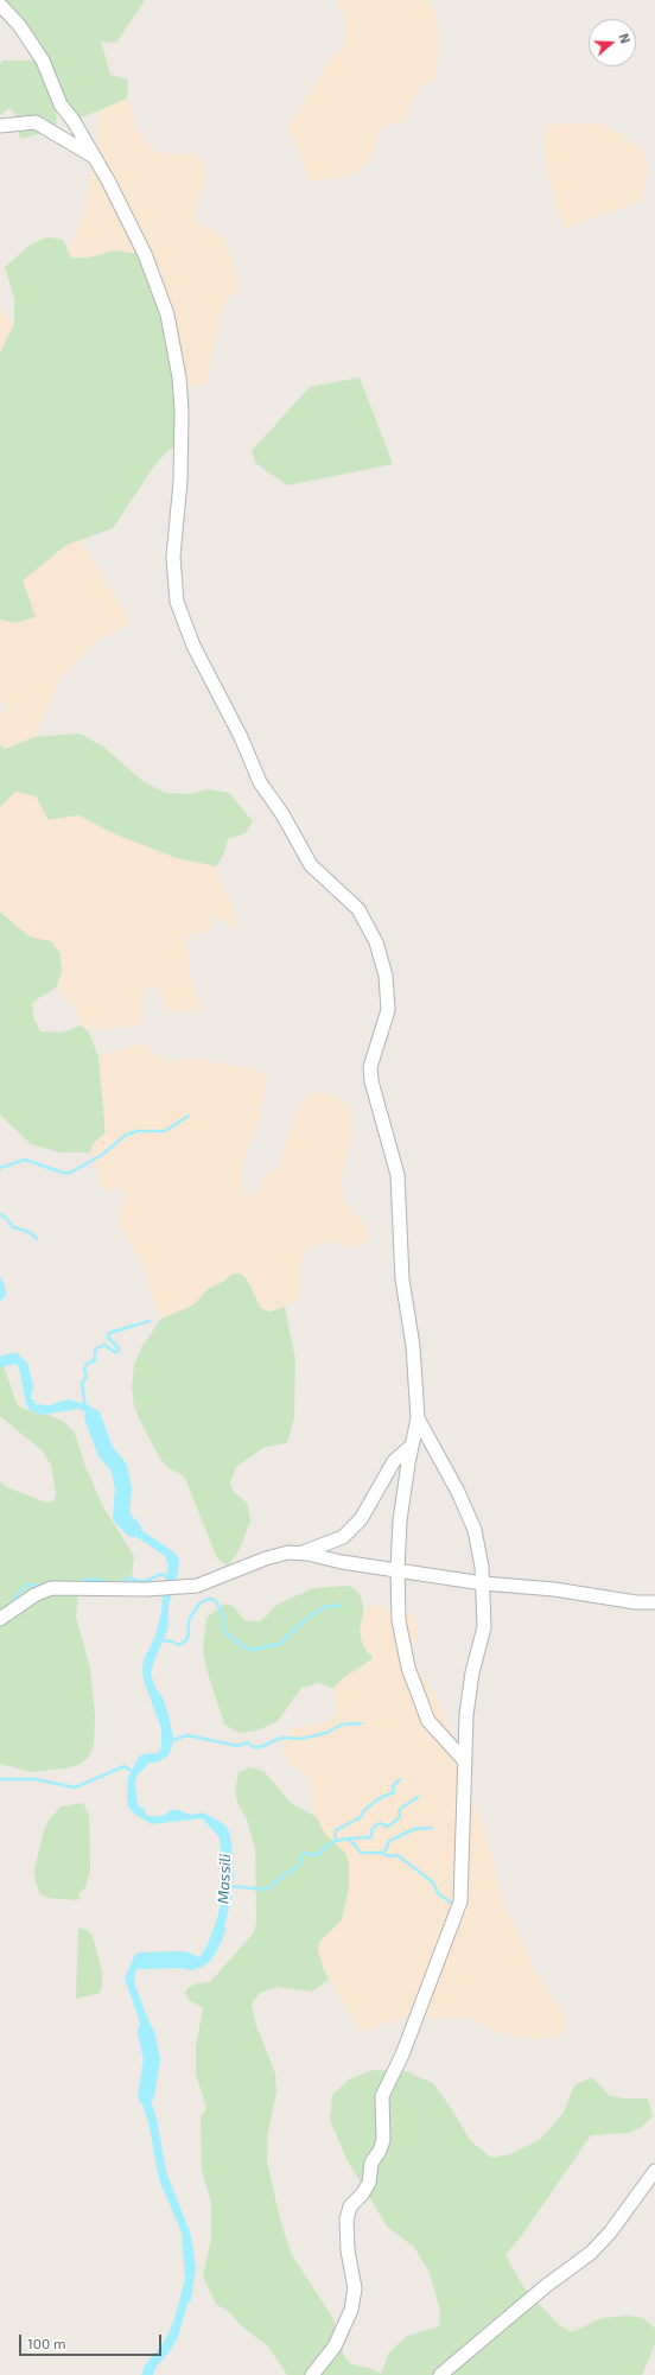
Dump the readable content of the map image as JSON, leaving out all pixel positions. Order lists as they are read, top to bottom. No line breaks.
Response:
{"water":["Massili"],"scale_bar":"100 m","north":"right"}
